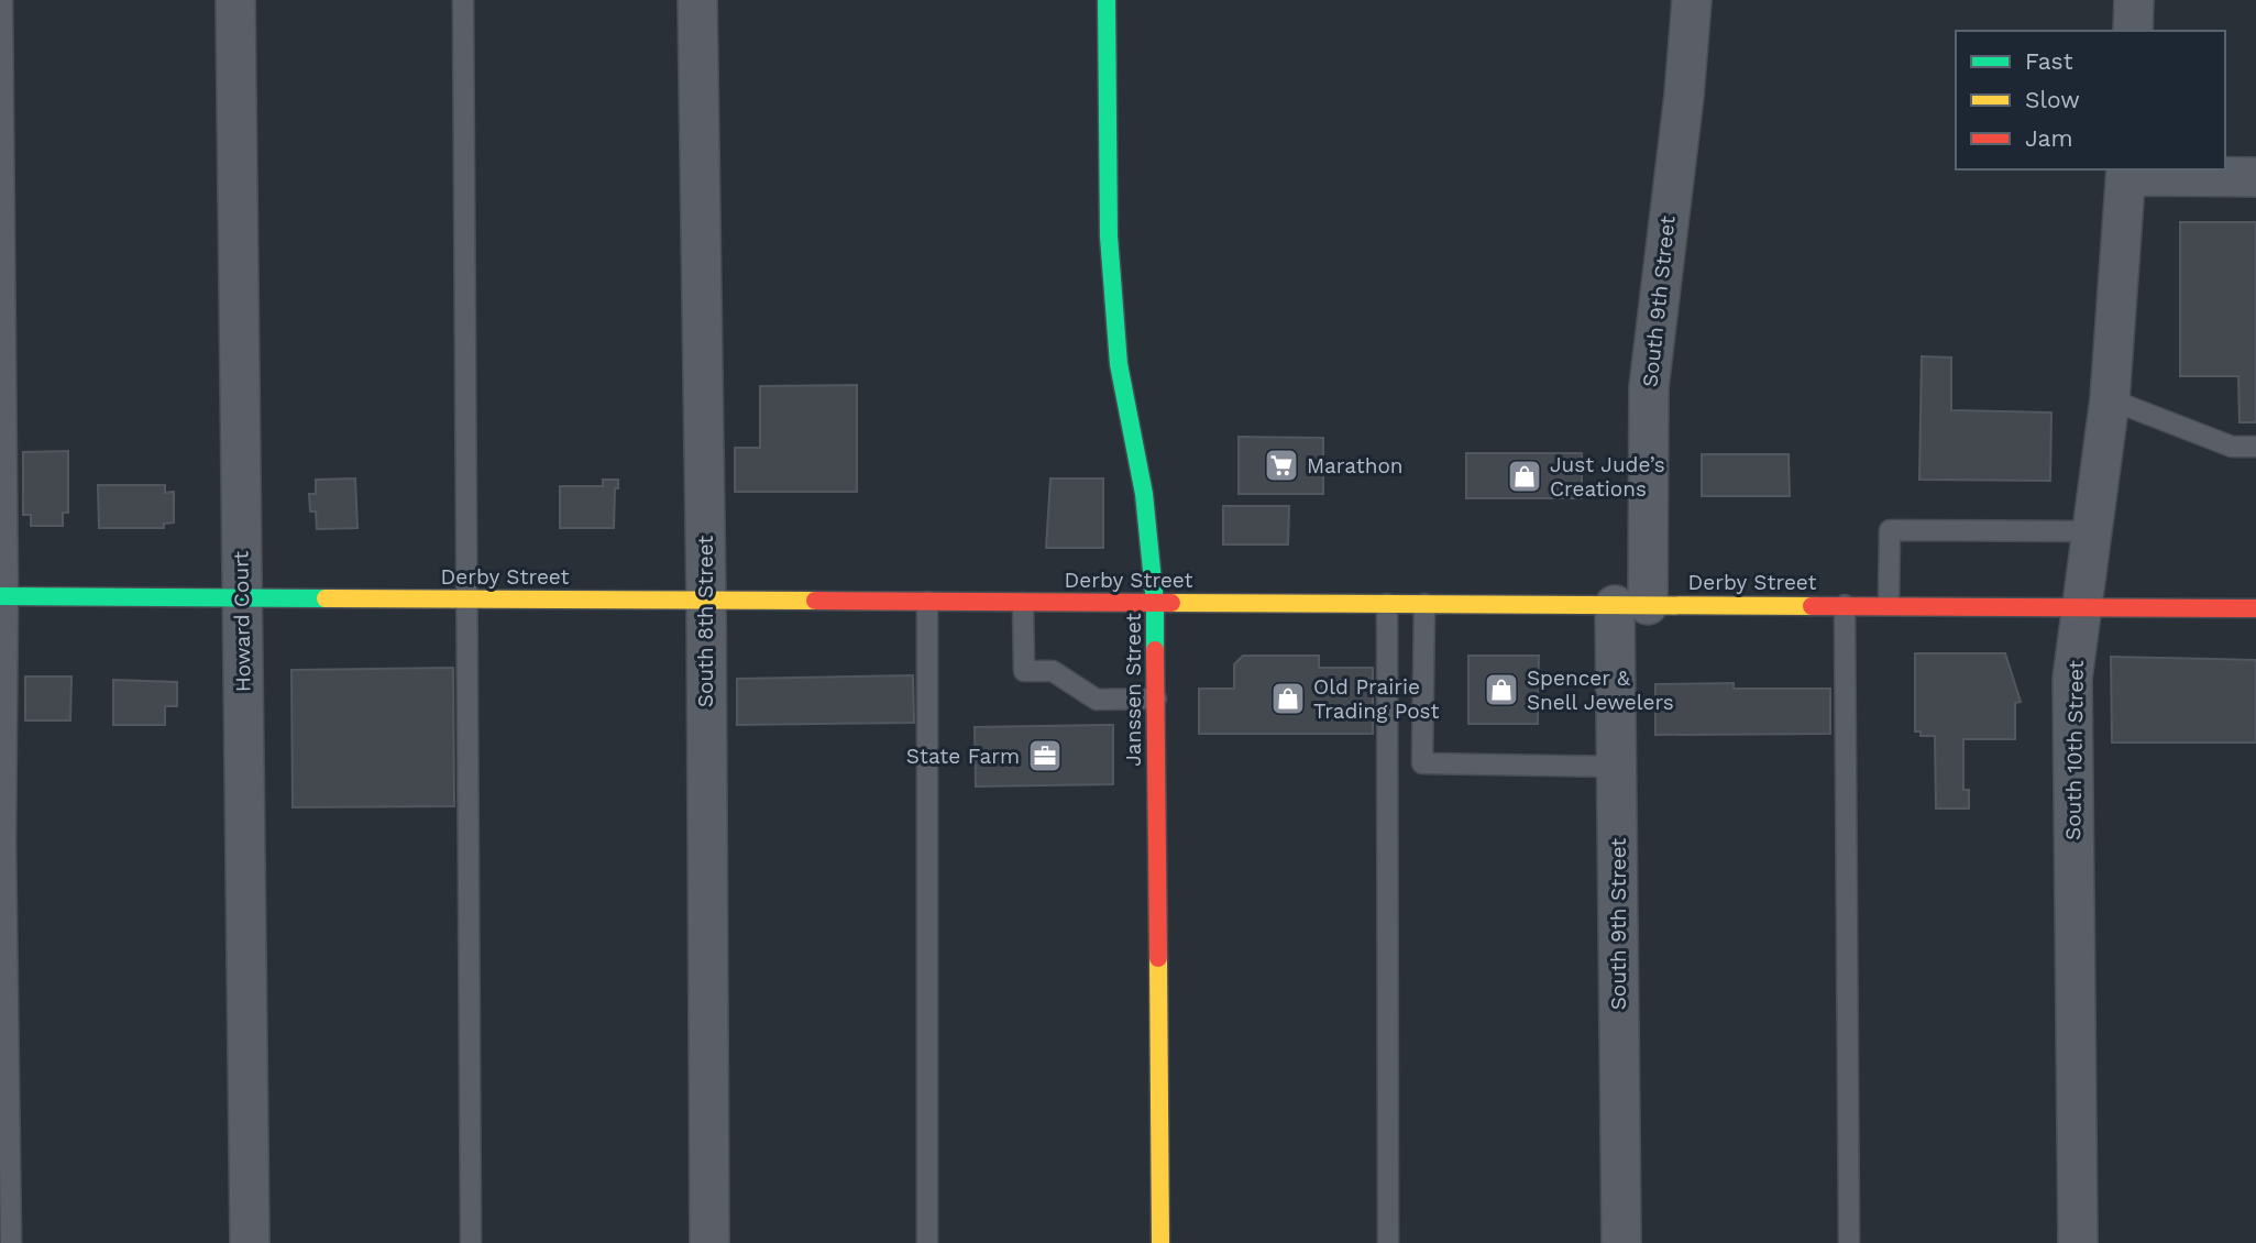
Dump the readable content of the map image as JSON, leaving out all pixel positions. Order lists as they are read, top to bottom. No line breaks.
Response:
{"streets":{"main road":["Derby Street","Janssen Street"],"street":["South 9th Street","Howard Court","South 8th Street","South 10th Street"]},"crossings":[["South 9th Street","Derby Street"],["Derby Street","Howard Court"],["Derby Street","South 8th Street"],["Derby Street","Janssen Street"],["Derby Street","South 10th Street"]],"places":{"supermarket":["Marathon"],"shop":["Just Jude’s Creations","Spencer & Snell Jewelers","Old Prairie Trading Post"],"office":["State Farm"]},"legend":["Fast","Slow","Jam"]}
